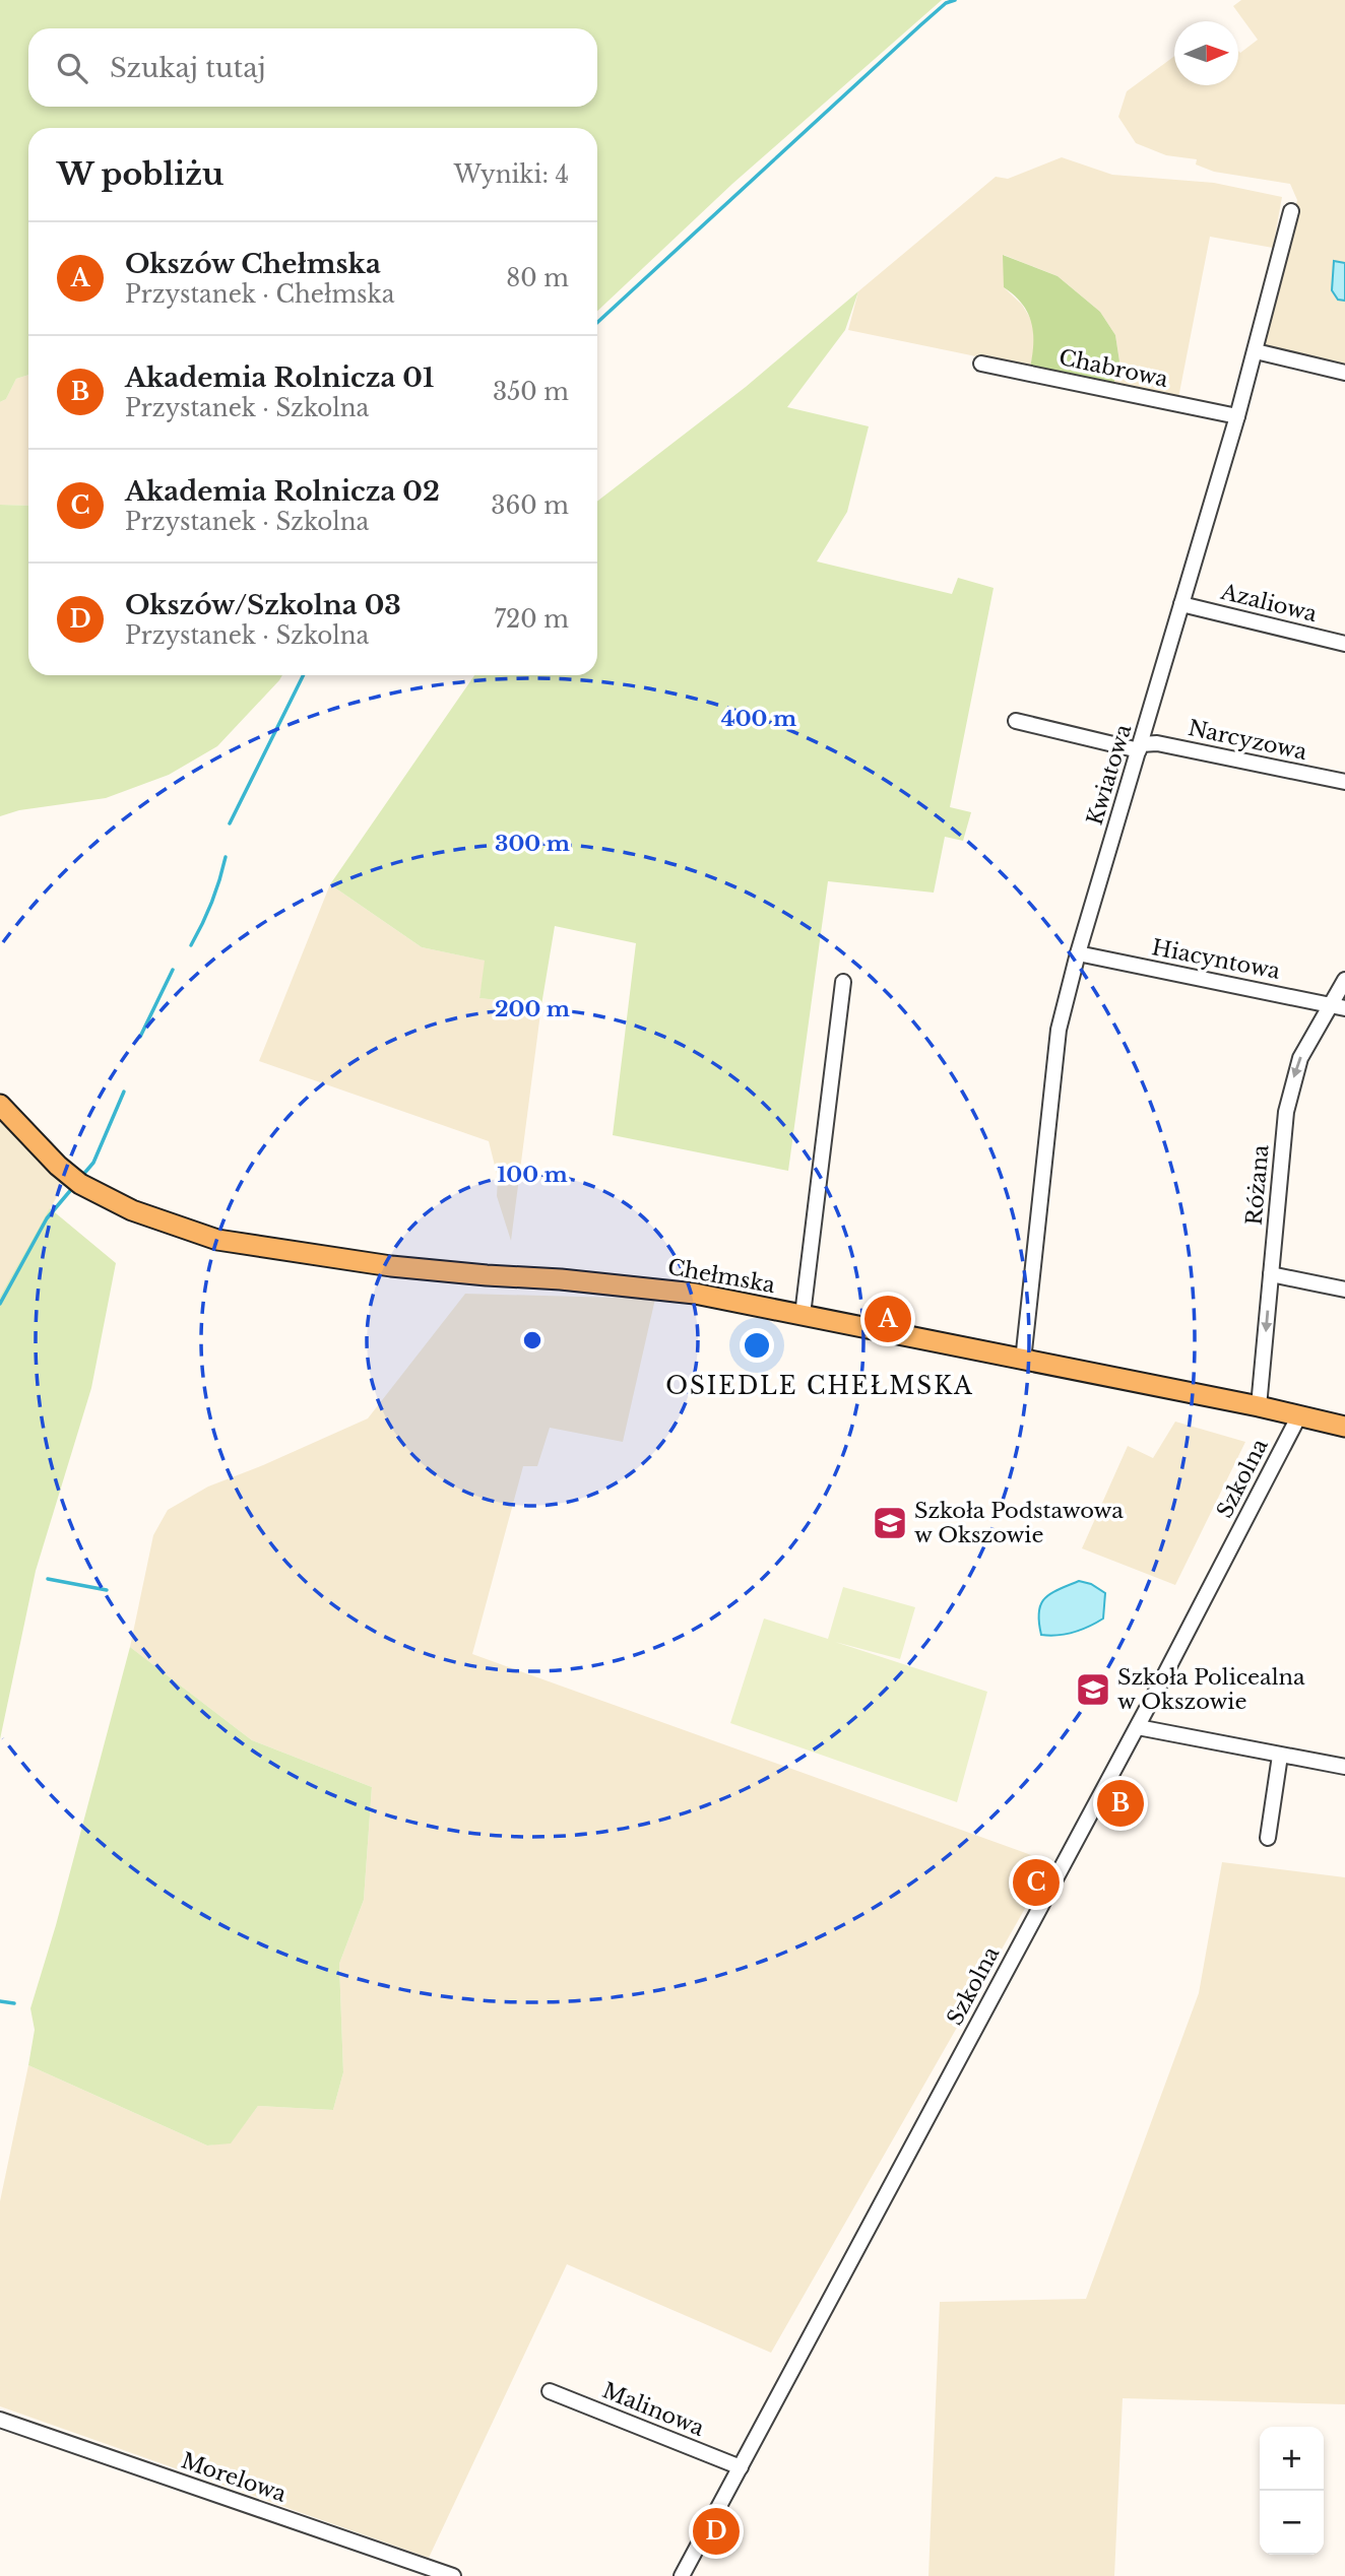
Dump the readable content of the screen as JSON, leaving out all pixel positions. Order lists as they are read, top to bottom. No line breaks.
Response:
{"streets":{"main road":["Chełmska"],"street":["Chabrowa","Azaliowa","Narcyzowa","Kwiatowa","Hiacyntowa","Różana","Szkolna","Malinowa","Morelowa"]},"crossings":[["Chabrowa","Kwiatowa"],["Azaliowa","Kwiatowa"],["Narcyzowa","Kwiatowa"],["Kwiatowa","Hiacyntowa"],["Kwiatowa","Chełmska"],["Hiacyntowa","Różana"],["Różana","Chełmska"],["Chełmska","Szkolna"],["Szkolna","Malinowa"]],"one_way":["Różana"],"districts":["OSIEDLE CHEŁMSKA"],"places":{"school or university":["Szkoła Podstawowa w Okszowie","Szkoła Policealna w Okszowie"]},"north":"right","page":{"search":"Szukaj tutaj","heading":["W pobliżu","Wyniki: 4"],"list":[{"mark":"A","name":"Okszów Chełmska","note":"Przystanek · Chełmska","value":"80 m"},{"mark":"B","name":"Akademia Rolnicza 01","note":"Przystanek · Szkolna","value":"350 m"},{"mark":"C","name":"Akademia Rolnicza 02","note":"Przystanek · Szkolna","value":"360 m"},{"mark":"D","name":"Okszów/Szkolna 03","note":"Przystanek · Szkolna","value":"720 m"}],"pins":["A","B","C","D"],"map_buttons":["+","−"]},"rings":["400 m","300 m","200 m","100 m"]}
